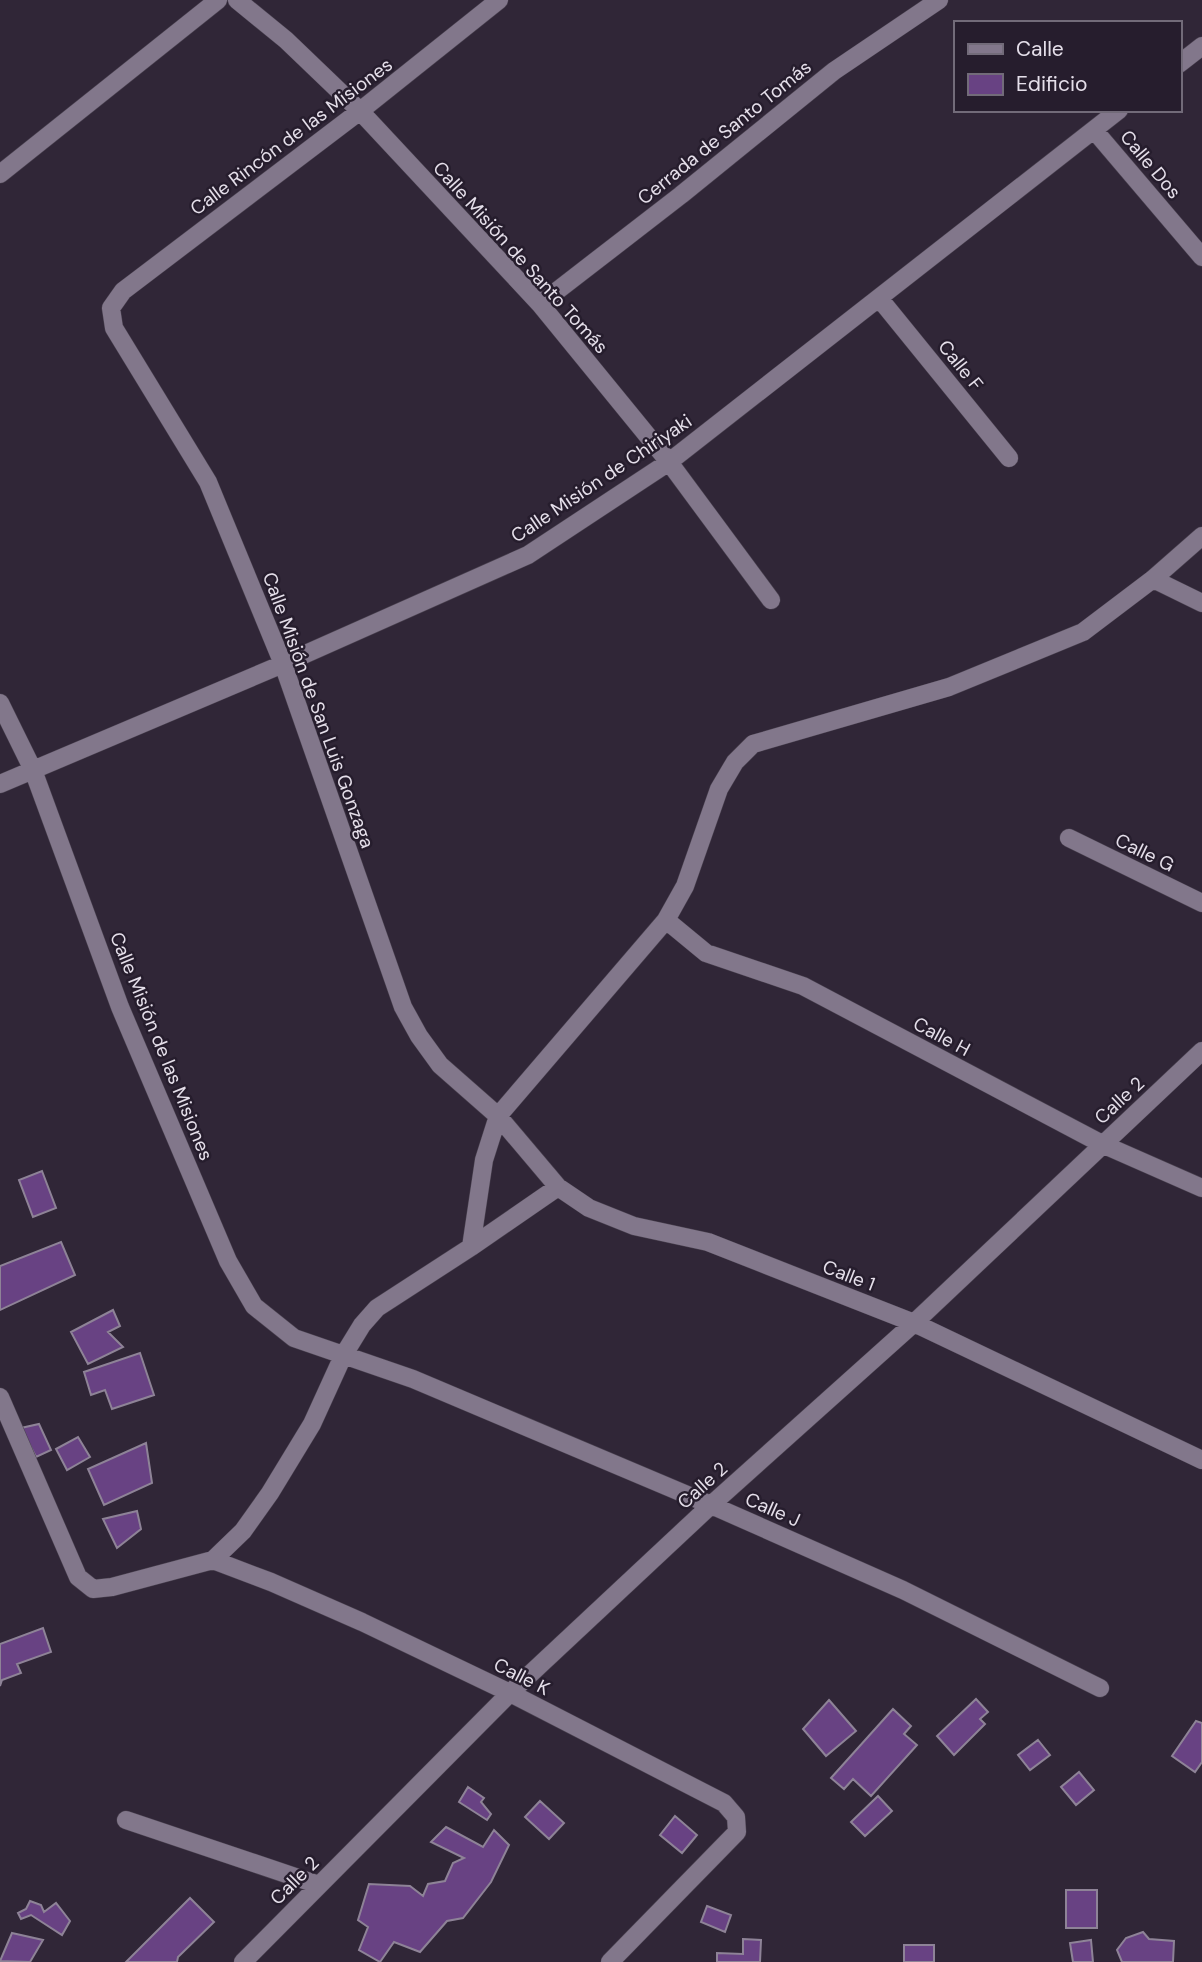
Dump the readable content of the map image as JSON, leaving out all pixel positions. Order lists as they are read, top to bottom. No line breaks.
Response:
{"streets":{"street":["Cerrada de Santo Tomás","Calle Rincón de las Misiones","Calle Dos","Calle Misión de Santo Tomás","Calle F","Calle Misión de Chiriyaki","Calle Misión de San Luis Gonzaga","Calle G","Calle H","Calle Misión de las Misiones","Calle 2","Calle 1","Calle J","Calle K"]},"crossings":[["Cerrada de Santo Tomás","Calle Misión de Santo Tomás"],["Calle Rincón de las Misiones","Calle Misión de Santo Tomás"],["Calle Rincón de las Misiones","Calle Misión de San Luis Gonzaga"],["Calle Dos","Calle Misión de Chiriyaki"],["Calle Misión de Santo Tomás","Calle Misión de Chiriyaki"],["Calle F","Calle Misión de Chiriyaki"],["Calle Misión de Chiriyaki","Calle Misión de San Luis Gonzaga"],["Calle Misión de Chiriyaki","Calle Misión de las Misiones"],["Calle Misión de San Luis Gonzaga","Calle 1"],["Calle H","Calle 2"],["Calle Misión de las Misiones","Calle J"],["Calle 2","Calle 1"],["Calle 2","Calle J"],["Calle 2","Calle K"]],"legend":["Calle","Edificio"]}
